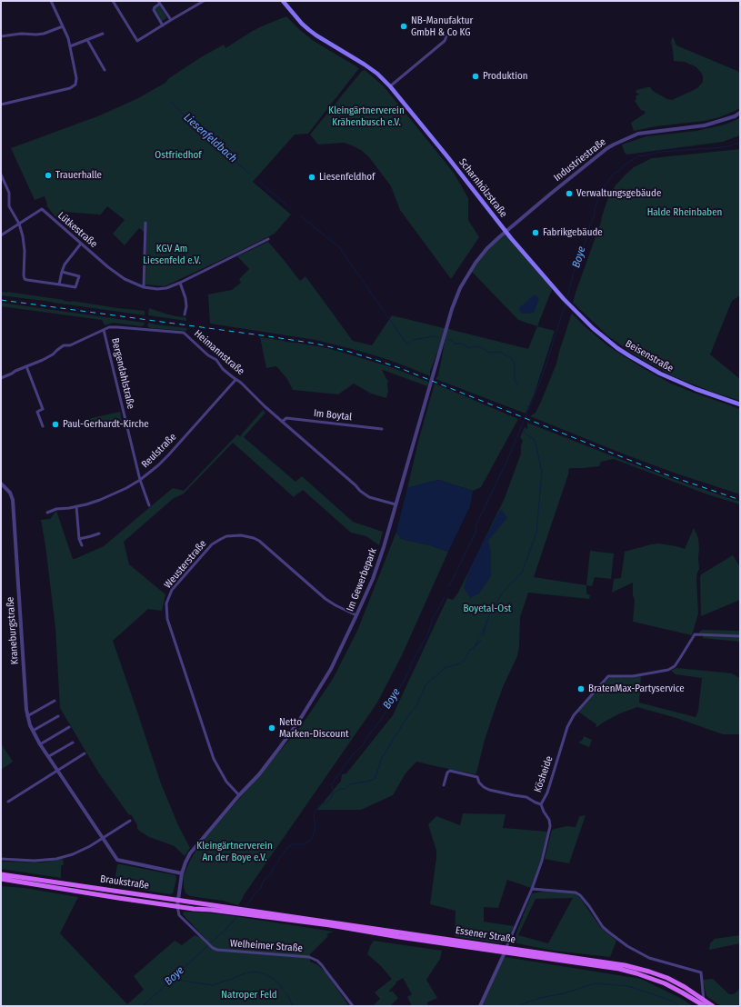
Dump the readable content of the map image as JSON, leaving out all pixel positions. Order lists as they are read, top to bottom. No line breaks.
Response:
{"streets":{"main road":["Scharnhölzstraße","Beisenstraße","Braukstraße","Essener Straße"],"street":["Industriestraße","Lütkestraße","Heimannstraße","Bergendahlstraße","Im Boytal","Reulstraße","Weusterstraße","Im Gewerbepark","Kraneburgstraße","Kösheide","Welheimer Straße"]},"crossings":[["Industriestraße","Scharnhölzstraße"],["Industriestraße","Im Gewerbepark"],["Scharnhölzstraße","Beisenstraße"],["Scharnhölzstraße","Im Gewerbepark"],["Heimannstraße","Bergendahlstraße"],["Heimannstraße","Im Boytal"],["Heimannstraße","Reulstraße"],["Heimannstraße","Im Gewerbepark"],["Bergendahlstraße","Reulstraße"],["Weusterstraße","Im Gewerbepark"],["Im Gewerbepark","Kraneburgstraße"],["Im Gewerbepark","Braukstraße"],["Im Gewerbepark","Welheimer Straße"],["Kösheide","Essener Straße"],["Braukstraße","Essener Straße"],["Braukstraße","Welheimer Straße"]],"water":["Liesenfeldbach","Boye"],"parks":["Kleingärtnerverein Krähenbusch e.V.","Ostfriedhof","Halde Rheinbaben","KGV Am Liesenfeld e.V.","Boyetal-Ost","Kleingärtnerverein An der Boye e.V.","Natroper Feld"],"places":["NB-Manufaktur GmbH & Co KG","Produktion","Trauerhalle","Liesenfeldhof","Verwaltungsgebäude","Fabrikgebäude","Paul-Gerhardt-Kirche","BratenMax-Partyservice","Netto Marken-Discount"]}
